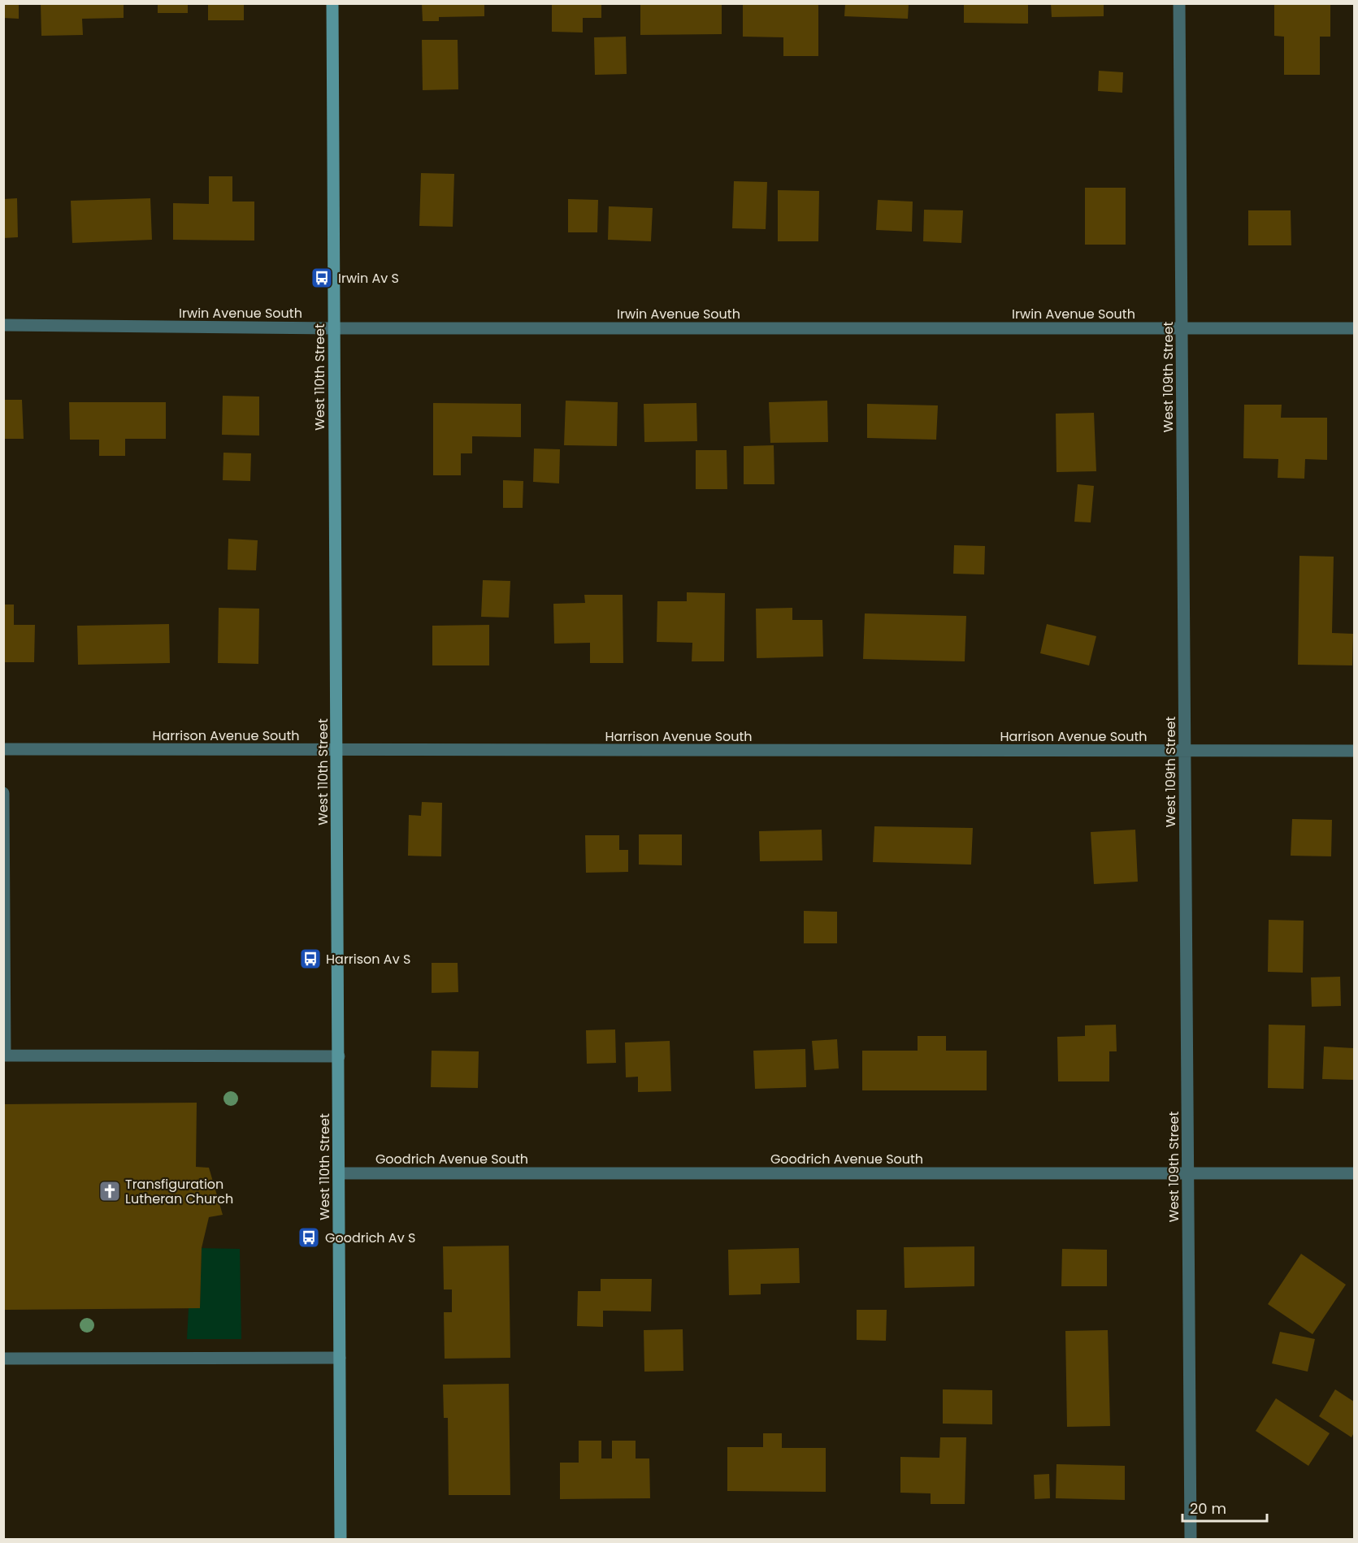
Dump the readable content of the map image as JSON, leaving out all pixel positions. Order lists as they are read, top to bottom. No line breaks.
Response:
{"streets":{"street":["Irwin Avenue South","West 110th Street","West 109th Street","Harrison Avenue South","Goodrich Avenue South"]},"crossings":[["Irwin Avenue South","West 110th Street"],["Irwin Avenue South","West 109th Street"],["West 110th Street","Harrison Avenue South"],["West 110th Street","Goodrich Avenue South"],["West 109th Street","Harrison Avenue South"],["West 109th Street","Goodrich Avenue South"]],"places":{"bus stop":["Irwin Av S","Harrison Av S","Goodrich Av S"],"church":["Transfiguration Lutheran Church"]},"scale_bar":"20 m"}
